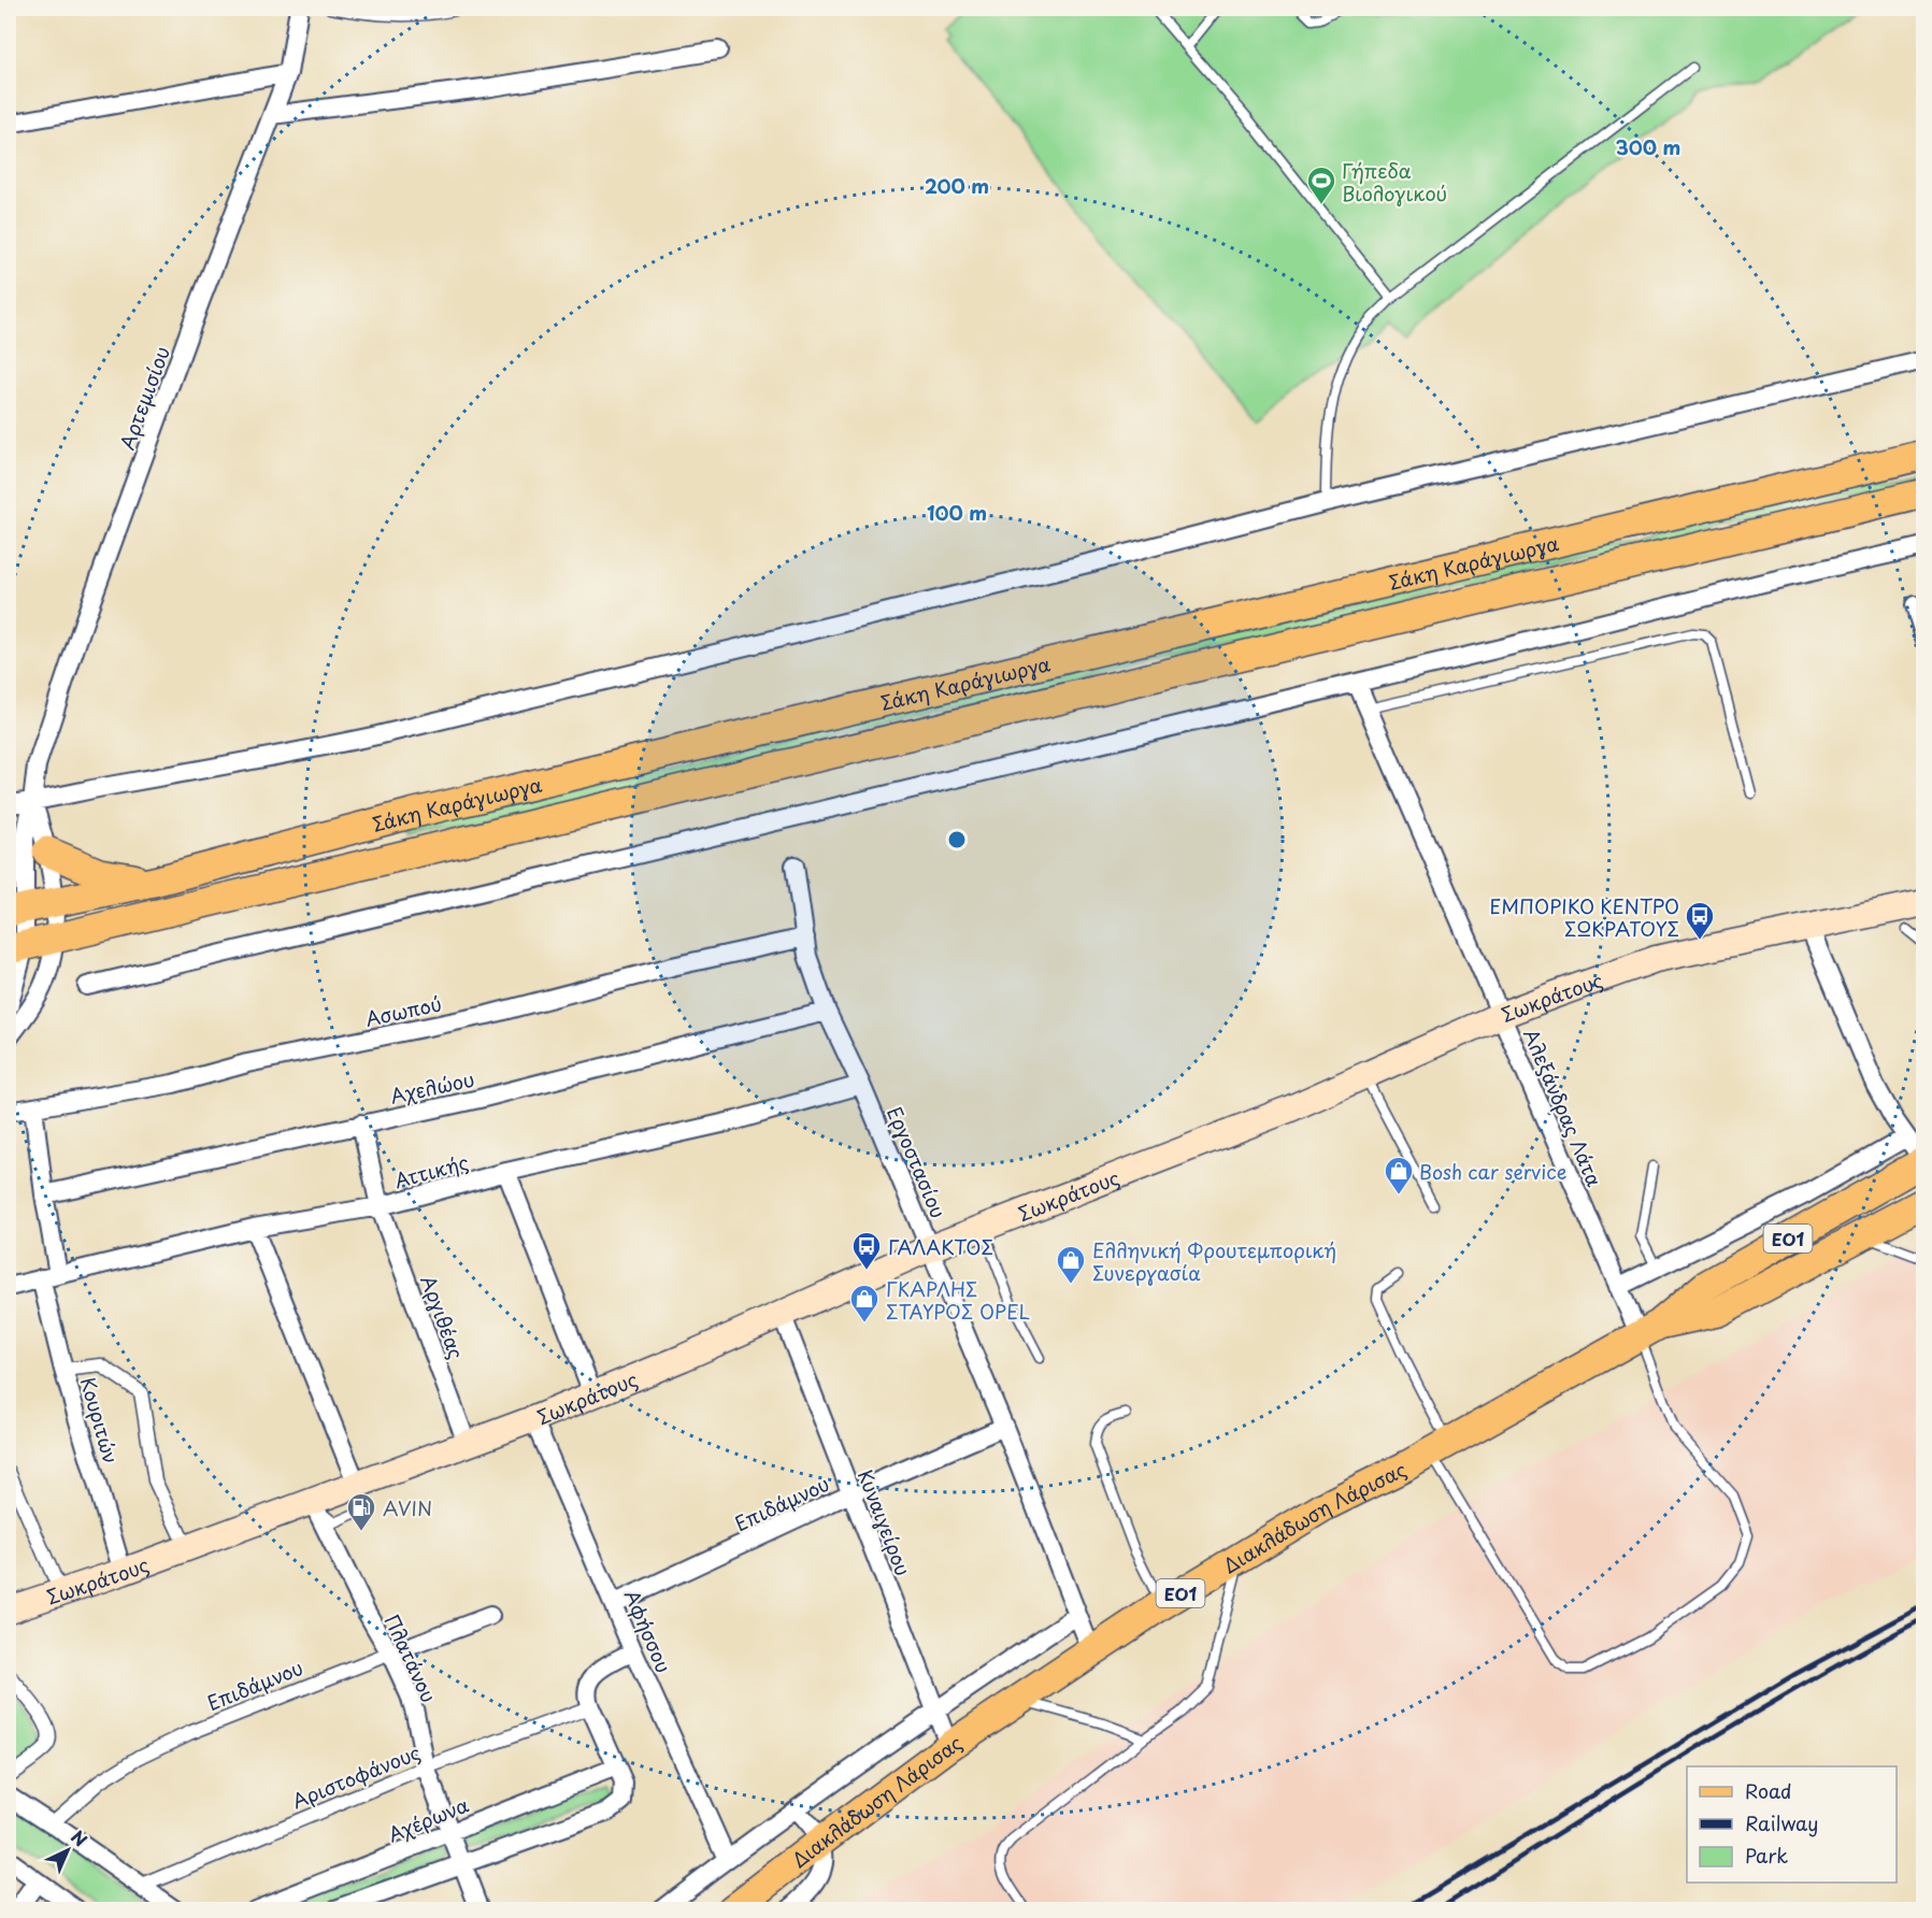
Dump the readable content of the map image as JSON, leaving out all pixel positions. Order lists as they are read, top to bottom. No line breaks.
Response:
{"streets":{"main road":["Σάκη Καράγιωργα","Σωκράτους","ΕΟ1","Διακλάδωση Λάρισας"],"street":["Αρτεμισίου","Ασωπού","Αχελώου","Αλεξάνδρας Λάτα","Εργοστασίου","Αττικής","Αργιθέας","Κουριτών","Επιδάμνου","Κυναιγείρου","Αφήσσου","Πλατάνου","Αριστοφάνους","Αχέρωνα"]},"crossings":[["Αρτεμισίου","Σάκη Καράγιωργα"],["Σωκράτους","Αλεξάνδρας Λάτα"],["Σωκράτους","Εργοστασίου"],["Σωκράτους","Αργιθέας"],["Σωκράτους","Κουριτών"],["Σωκράτους","Κυναιγείρου"],["Σωκράτους","Αφήσσου"],["Σωκράτους","Πλατάνου"],["Ασωπού","Εργοστασίου"],["Ασωπού","Κουριτών"],["Αχελώου","Εργοστασίου"],["Αχελώου","Αργιθέας"],["Αχελώου","Κουριτών"],["Αλεξάνδρας Λάτα","Διακλάδωση Λάρισας"],["Εργοστασίου","Αττικής"],["Εργοστασίου","Επιδάμνου"],["Εργοστασίου","Διακλάδωση Λάρισας"],["Αττικής","Αργιθέας"],["Αττικής","Κουριτών"],["Επιδάμνου","Κυναιγείρου"],["Επιδάμνου","Αφήσσου"],["Επιδάμνου","Πλατάνου"],["Διακλάδωση Λάρισας","Κυναιγείρου"],["Πλατάνου","Αριστοφάνους"],["Πλατάνου","Αχέρωνα"]],"places":{"sports":["Γήπεδα Βιολογικού"],"bus stop":["ΕΜΠΟΡΙΚΟ ΚΕΝΤΡΟ ΣΩΚΡΑΤΟΥΣ","ΓΑΛΑΚΤΟΣ"],"shop":["Bosh car service","Ελληνική Φρουτεμπορική Συνεργασία","ΓΚΑΡΛΗΣ ΣΤΑΥΡΟΣ OPEL"],"fuel station":["AVIN"]},"legend":["Road","Railway","Park"],"north":"top right","rings":["300 m","200 m","100 m"]}
